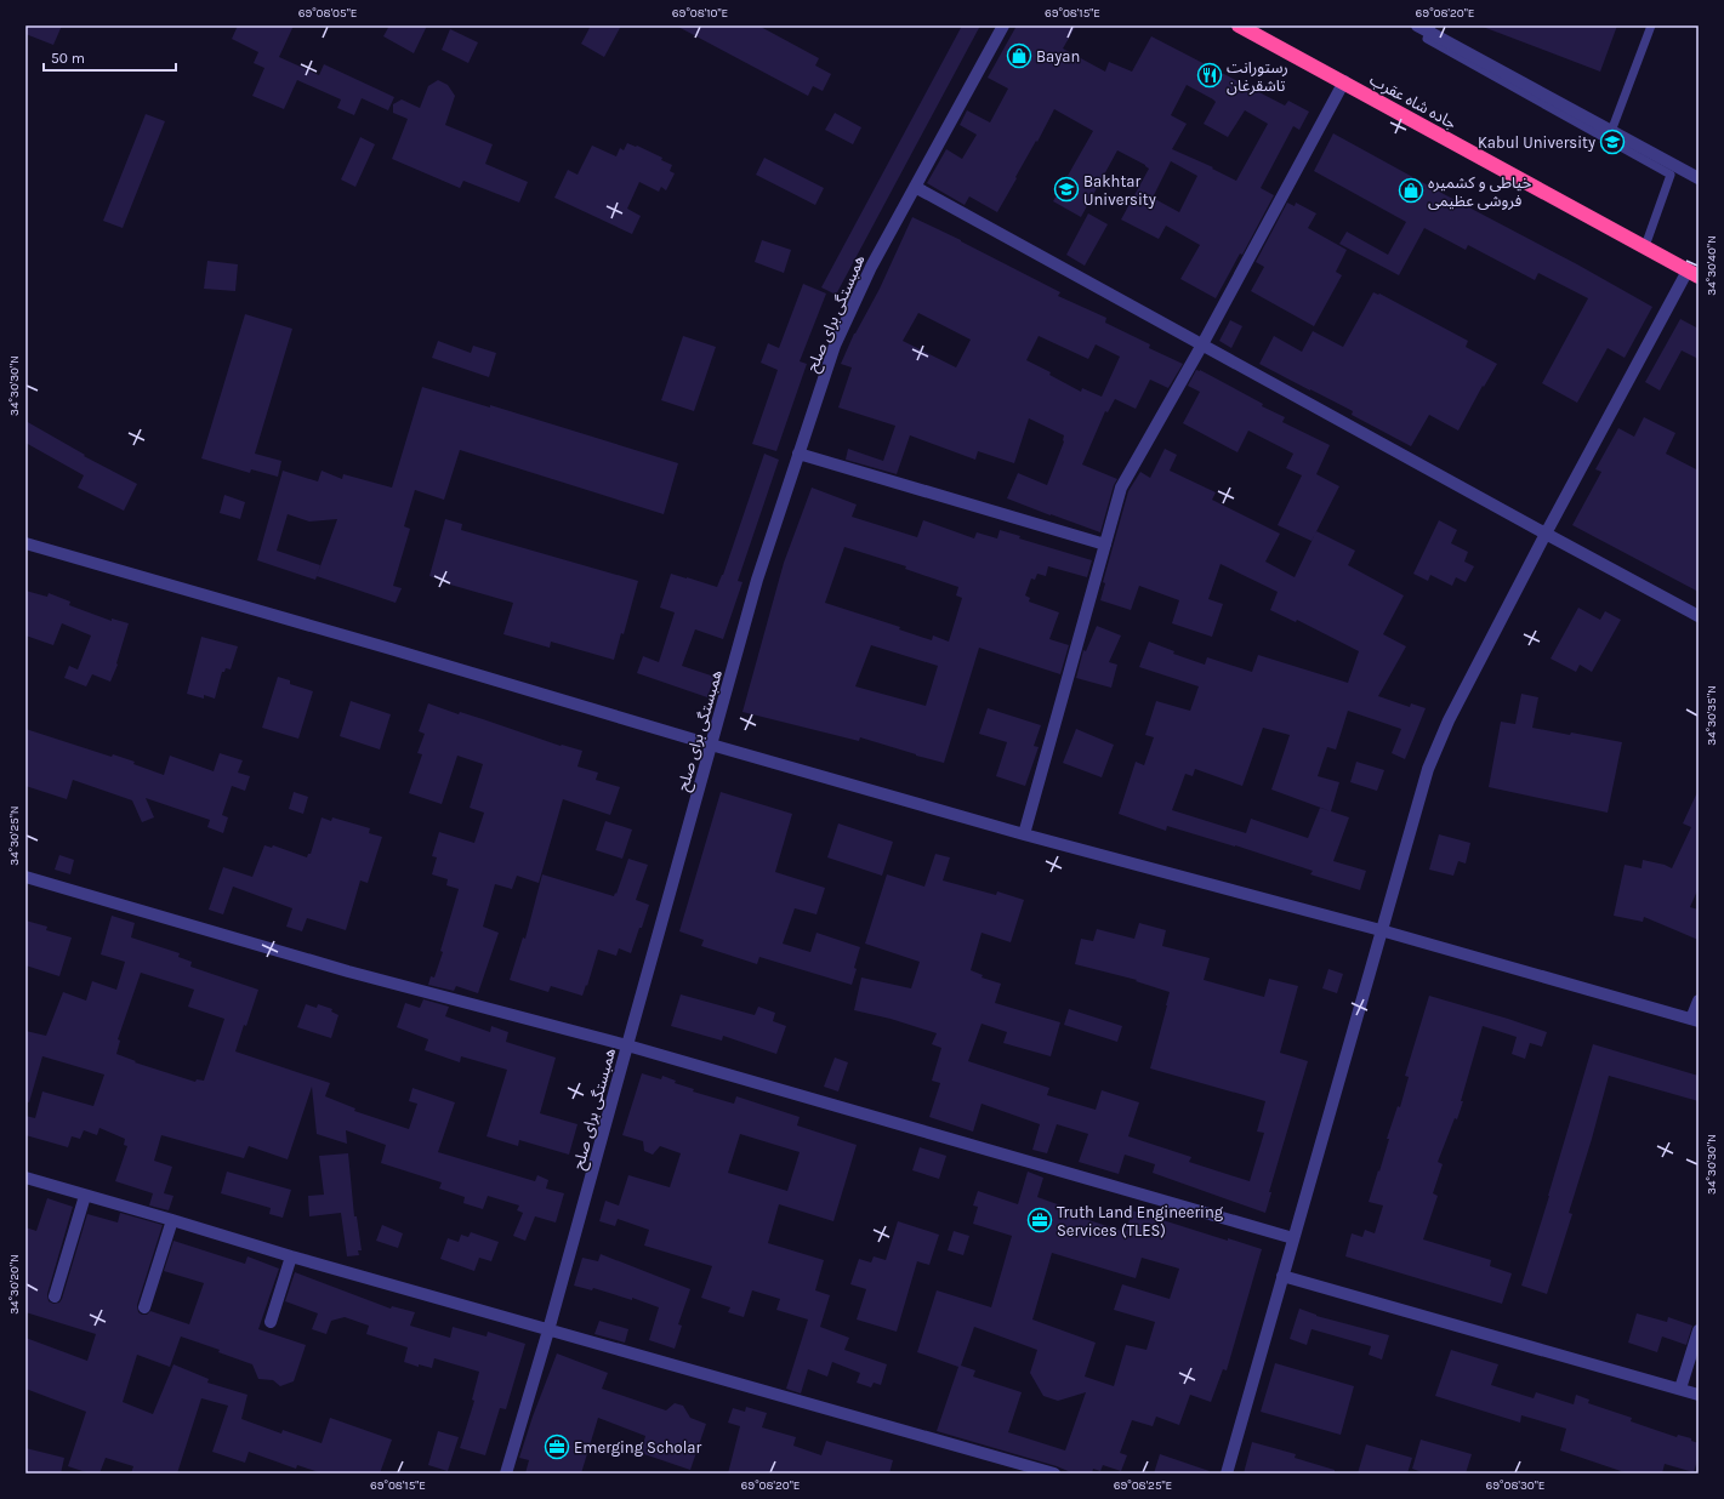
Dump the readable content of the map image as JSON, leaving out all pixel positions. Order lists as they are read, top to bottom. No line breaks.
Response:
{"streets":{"highway":["جاده شاه عقرب"],"street":["همبستگی برای صلح"]},"places":{"shop":["Bayan","خیاطی و کشمیره فروشی عظیمی"],"restaurant":["رستورانت تاشقرغان"],"school or university":["Kabul University","Bakhtar University"],"office":["Truth Land Engineering Services (TLES)","Emerging Scholar"]},"scale_bar":"50 m","coordinates":["69°08'05\"E","69°08'10\"E","69°08'15\"E","69°08'20\"E","34°30'40\"N","34°30'30\"N","34°30'35\"N","34°30'25\"N","34°30'20\"N","69°08'25\"E","69°08'30\"E"]}
